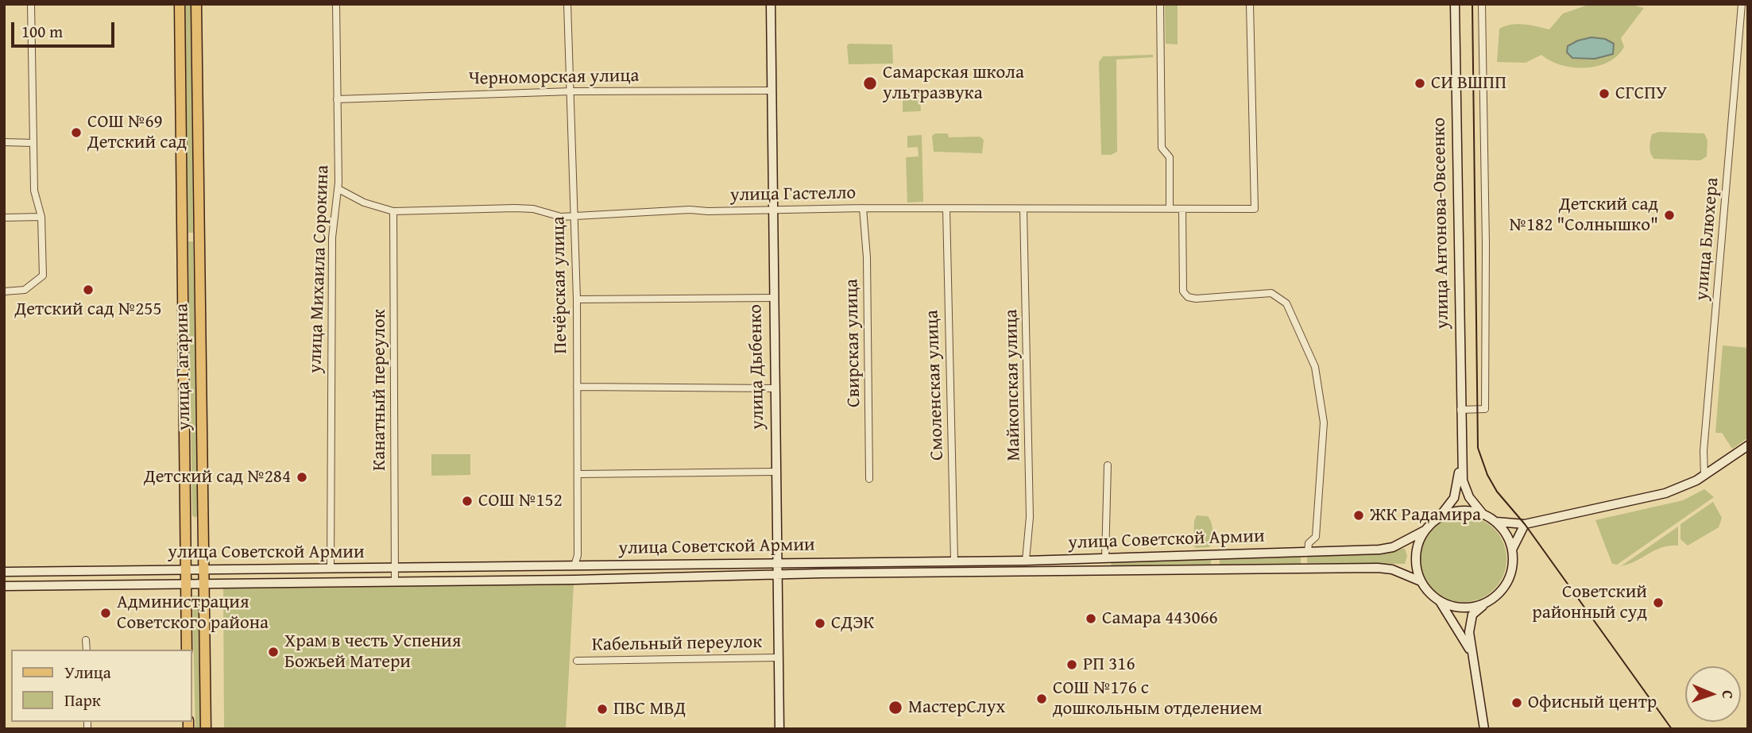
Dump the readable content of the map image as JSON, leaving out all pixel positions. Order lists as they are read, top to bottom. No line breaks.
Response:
{"streets":{"main road":["улица Антонова-Овсеенко","улица Гагарина","улица Дыбенко","улица Советской Армии"],"street":["Черноморская улица","улица Гастелло","улица Блюхера","улица Михаила Сорокина","Печёрская улица","Свирская улица","Смоленская улица","Майкопская улица","Канатный переулок","Кабельный переулок"]},"crossings":[["Черноморская улица","улица Михаила Сорокина"],["Черноморская улица","Печёрская улица"],["Черноморская улица","улица Дыбенко"],["улица Гастелло","улица Михаила Сорокина"],["улица Гастелло","Печёрская улица"],["улица Гастелло","Свирская улица"],["улица Гастелло","улица Дыбенко"],["улица Гастелло","Смоленская улица"],["улица Гастелло","Майкопская улица"],["улица Гастелло","Канатный переулок"],["улица Антонова-Овсеенко","улица Советской Армии"],["улица Михаила Сорокина","улица Советской Армии"],["Печёрская улица","улица Советской Армии"],["улица Гагарина","улица Советской Армии"],["улица Дыбенко","улица Советской Армии"],["улица Дыбенко","Кабельный переулок"],["Смоленская улица","улица Советской Армии"],["Майкопская улица","улица Советской Армии"],["Канатный переулок","улица Советской Армии"]],"places":["Самарская школа ультразвука","СИ ВШПП","СГСПУ","СОШ №69 Детский сад","Детский сад №182 \"Солнышко\"","Детский сад №255","Детский сад №284","СОШ №152","ЖК Радамира","Советский районный суд","Администрация Советского района","Самара 443066","СДЭК","Храм в честь Успения Божьей Матери","РП 316","СОШ №176 с дошкольным отделением","Офисный центр","МастерСлух","ПВС МВД"],"legend":["Улица","Парк"],"scale_bar":"100 m","north":"right"}
